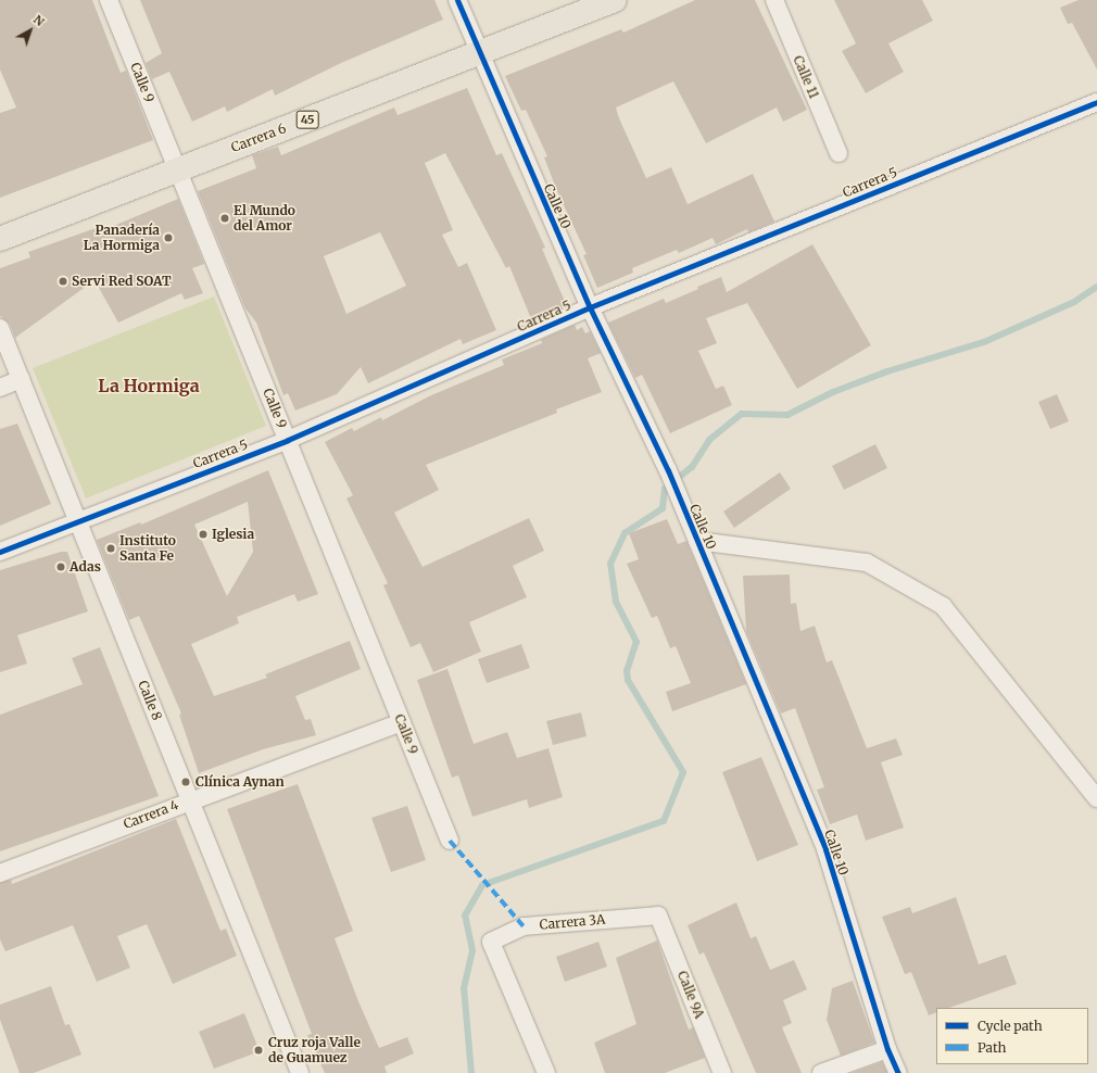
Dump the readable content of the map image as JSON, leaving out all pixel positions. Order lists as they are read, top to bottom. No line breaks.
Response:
{"streets":{"main road":["45","Carrera 6"],"street":["Calle 11","Calle 9","Carrera 5","Calle 10","Calle 8","Carrera 4","Carrera 3A","Calle 9A"]},"crossings":[["Calle 9","Carrera 6"],["Calle 9","Carrera 5"],["Calle 9","Carrera 4"],["Carrera 6","Calle 10"],["Carrera 5","Calle 10"],["Carrera 5","Calle 8"],["Calle 8","Carrera 4"],["Carrera 3A","Calle 9A"]],"districts":["La Hormiga"],"places":["El Mundo del Amor","Panadería La Hormiga","Servi Red SOAT","Iglesia","Instituto Santa Fe","Adas","Clínica Aynan","Cruz roja Valle de Guamuez"],"legend":["Cycle path","Path"],"north":"top right"}
